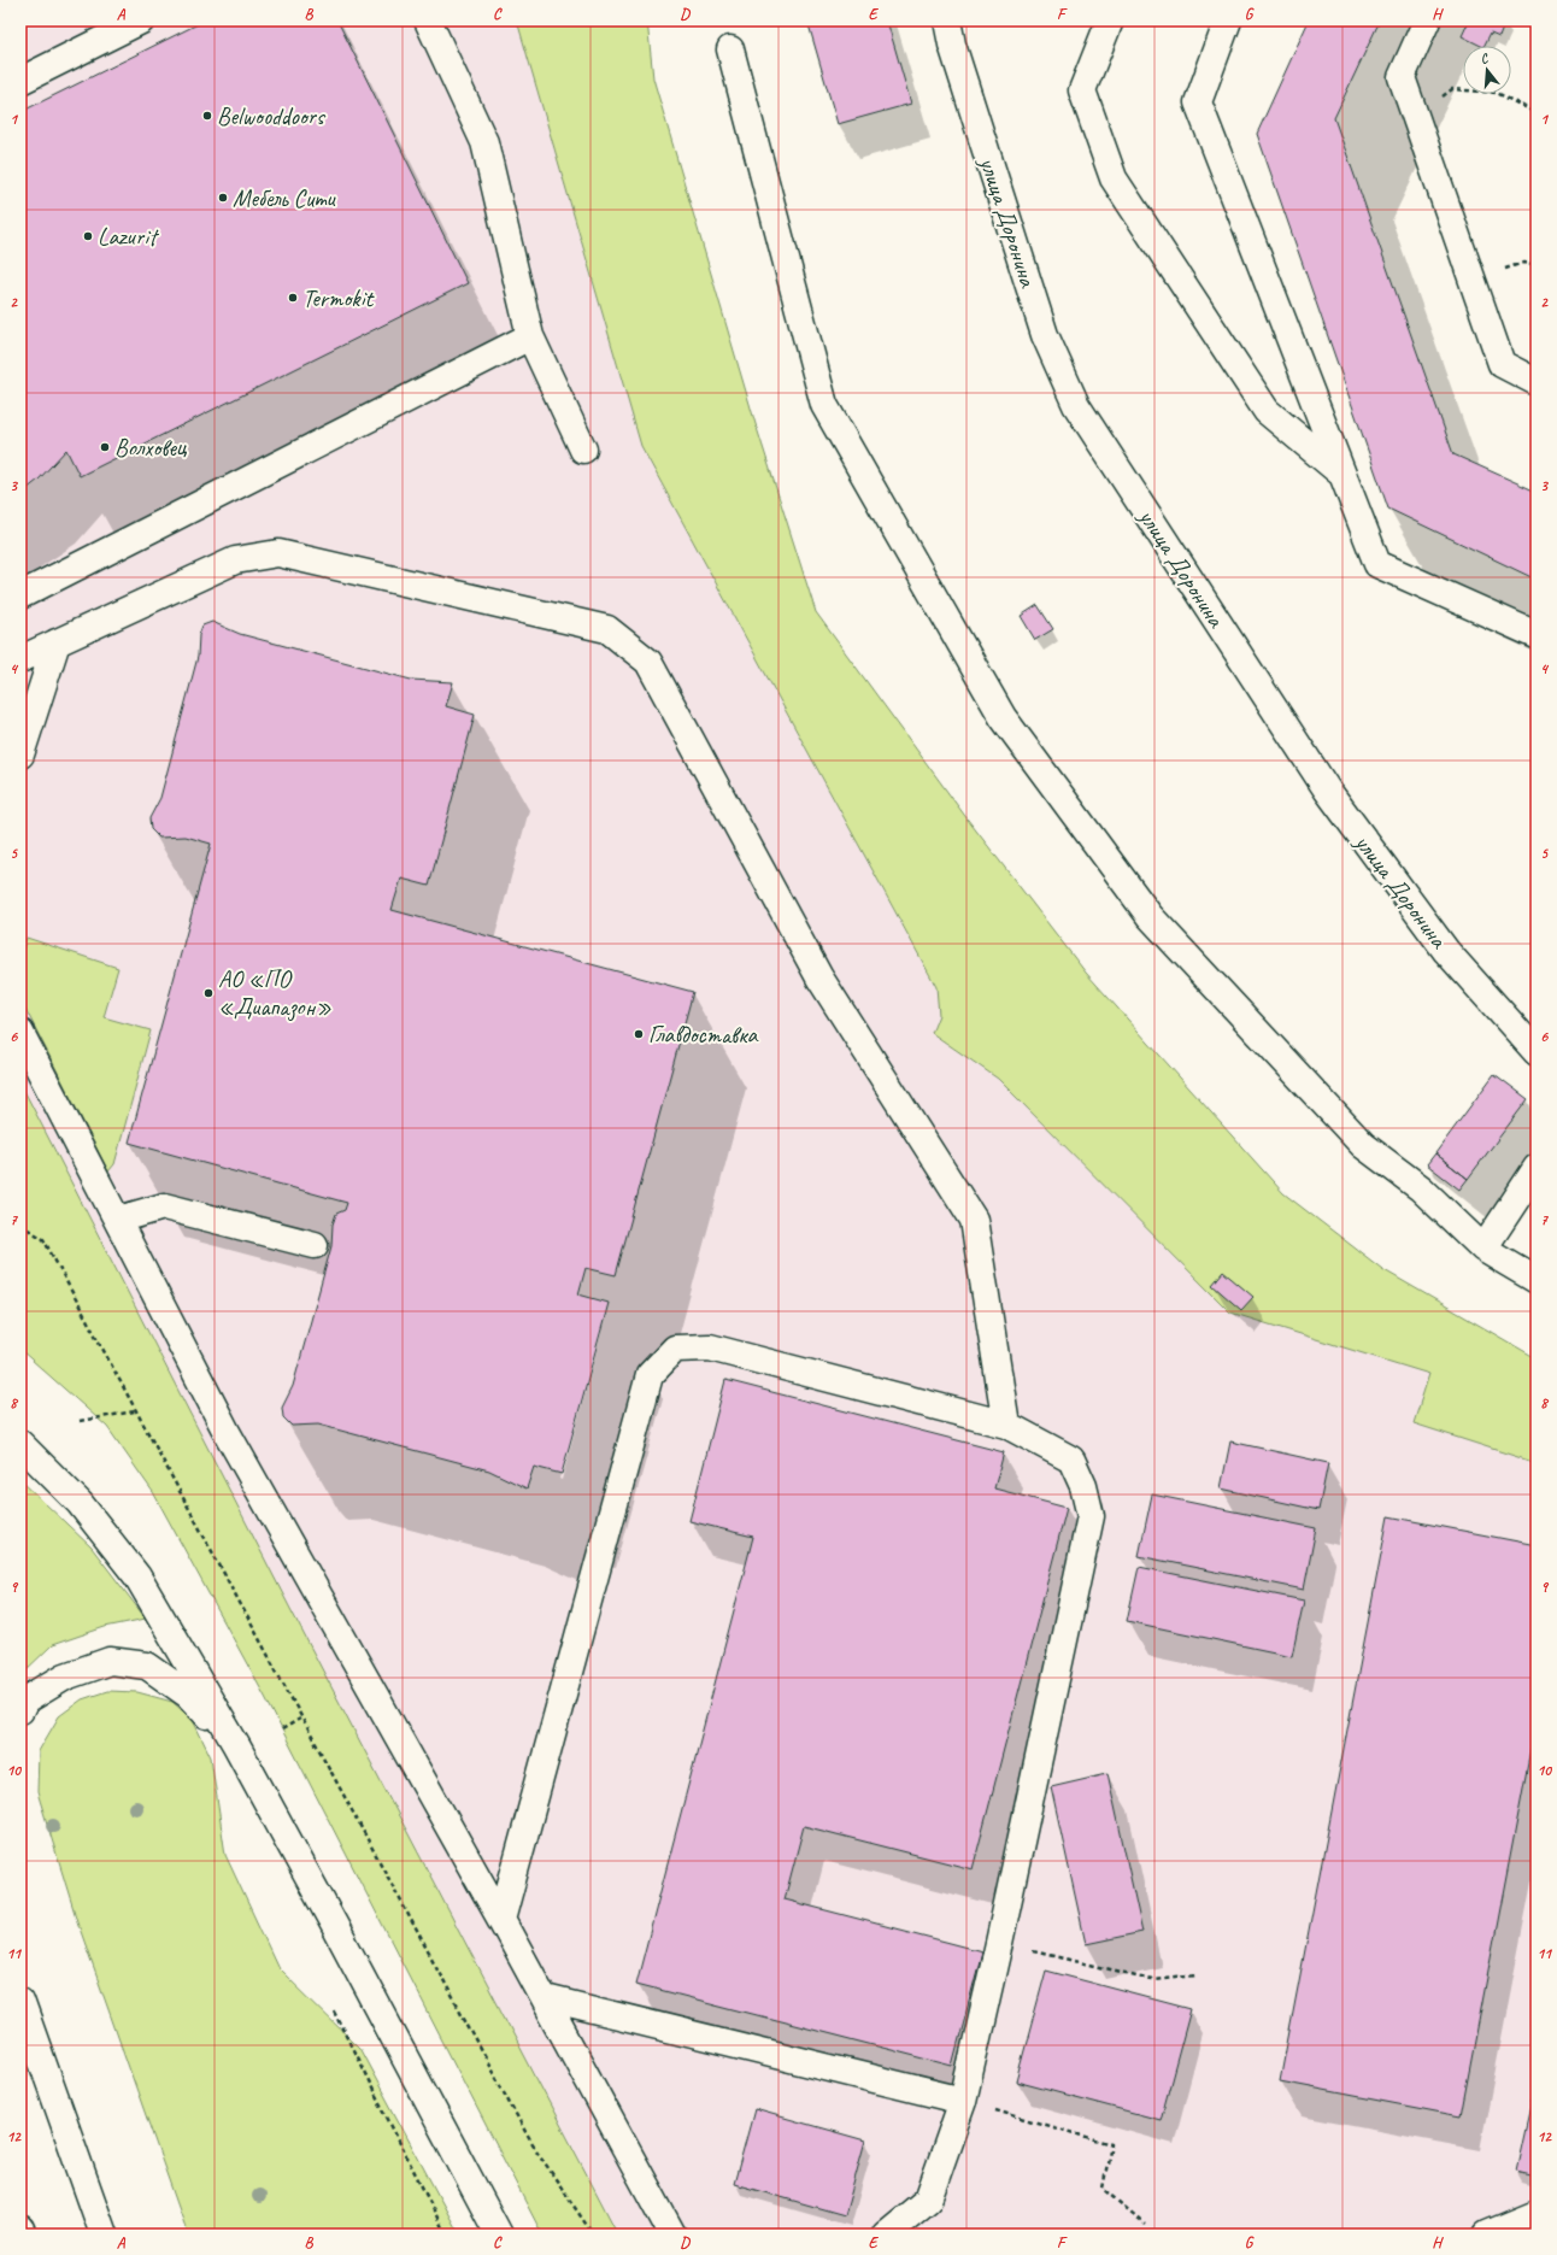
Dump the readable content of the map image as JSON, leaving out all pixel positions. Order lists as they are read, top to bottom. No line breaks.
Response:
{"streets":{"main road":["улица Доронина"]},"places":["Belwooddoors","Мебель Сити","Lazurit","Termokit","Волховец","АО «ПО «Диапазон»","Главдоставка"],"north":"top","grid":{"columns":["A","B","C","D","E","F","G","H"],"rows":["1","2","3","4","5","6","7","8","9","10","11","12"]}}
